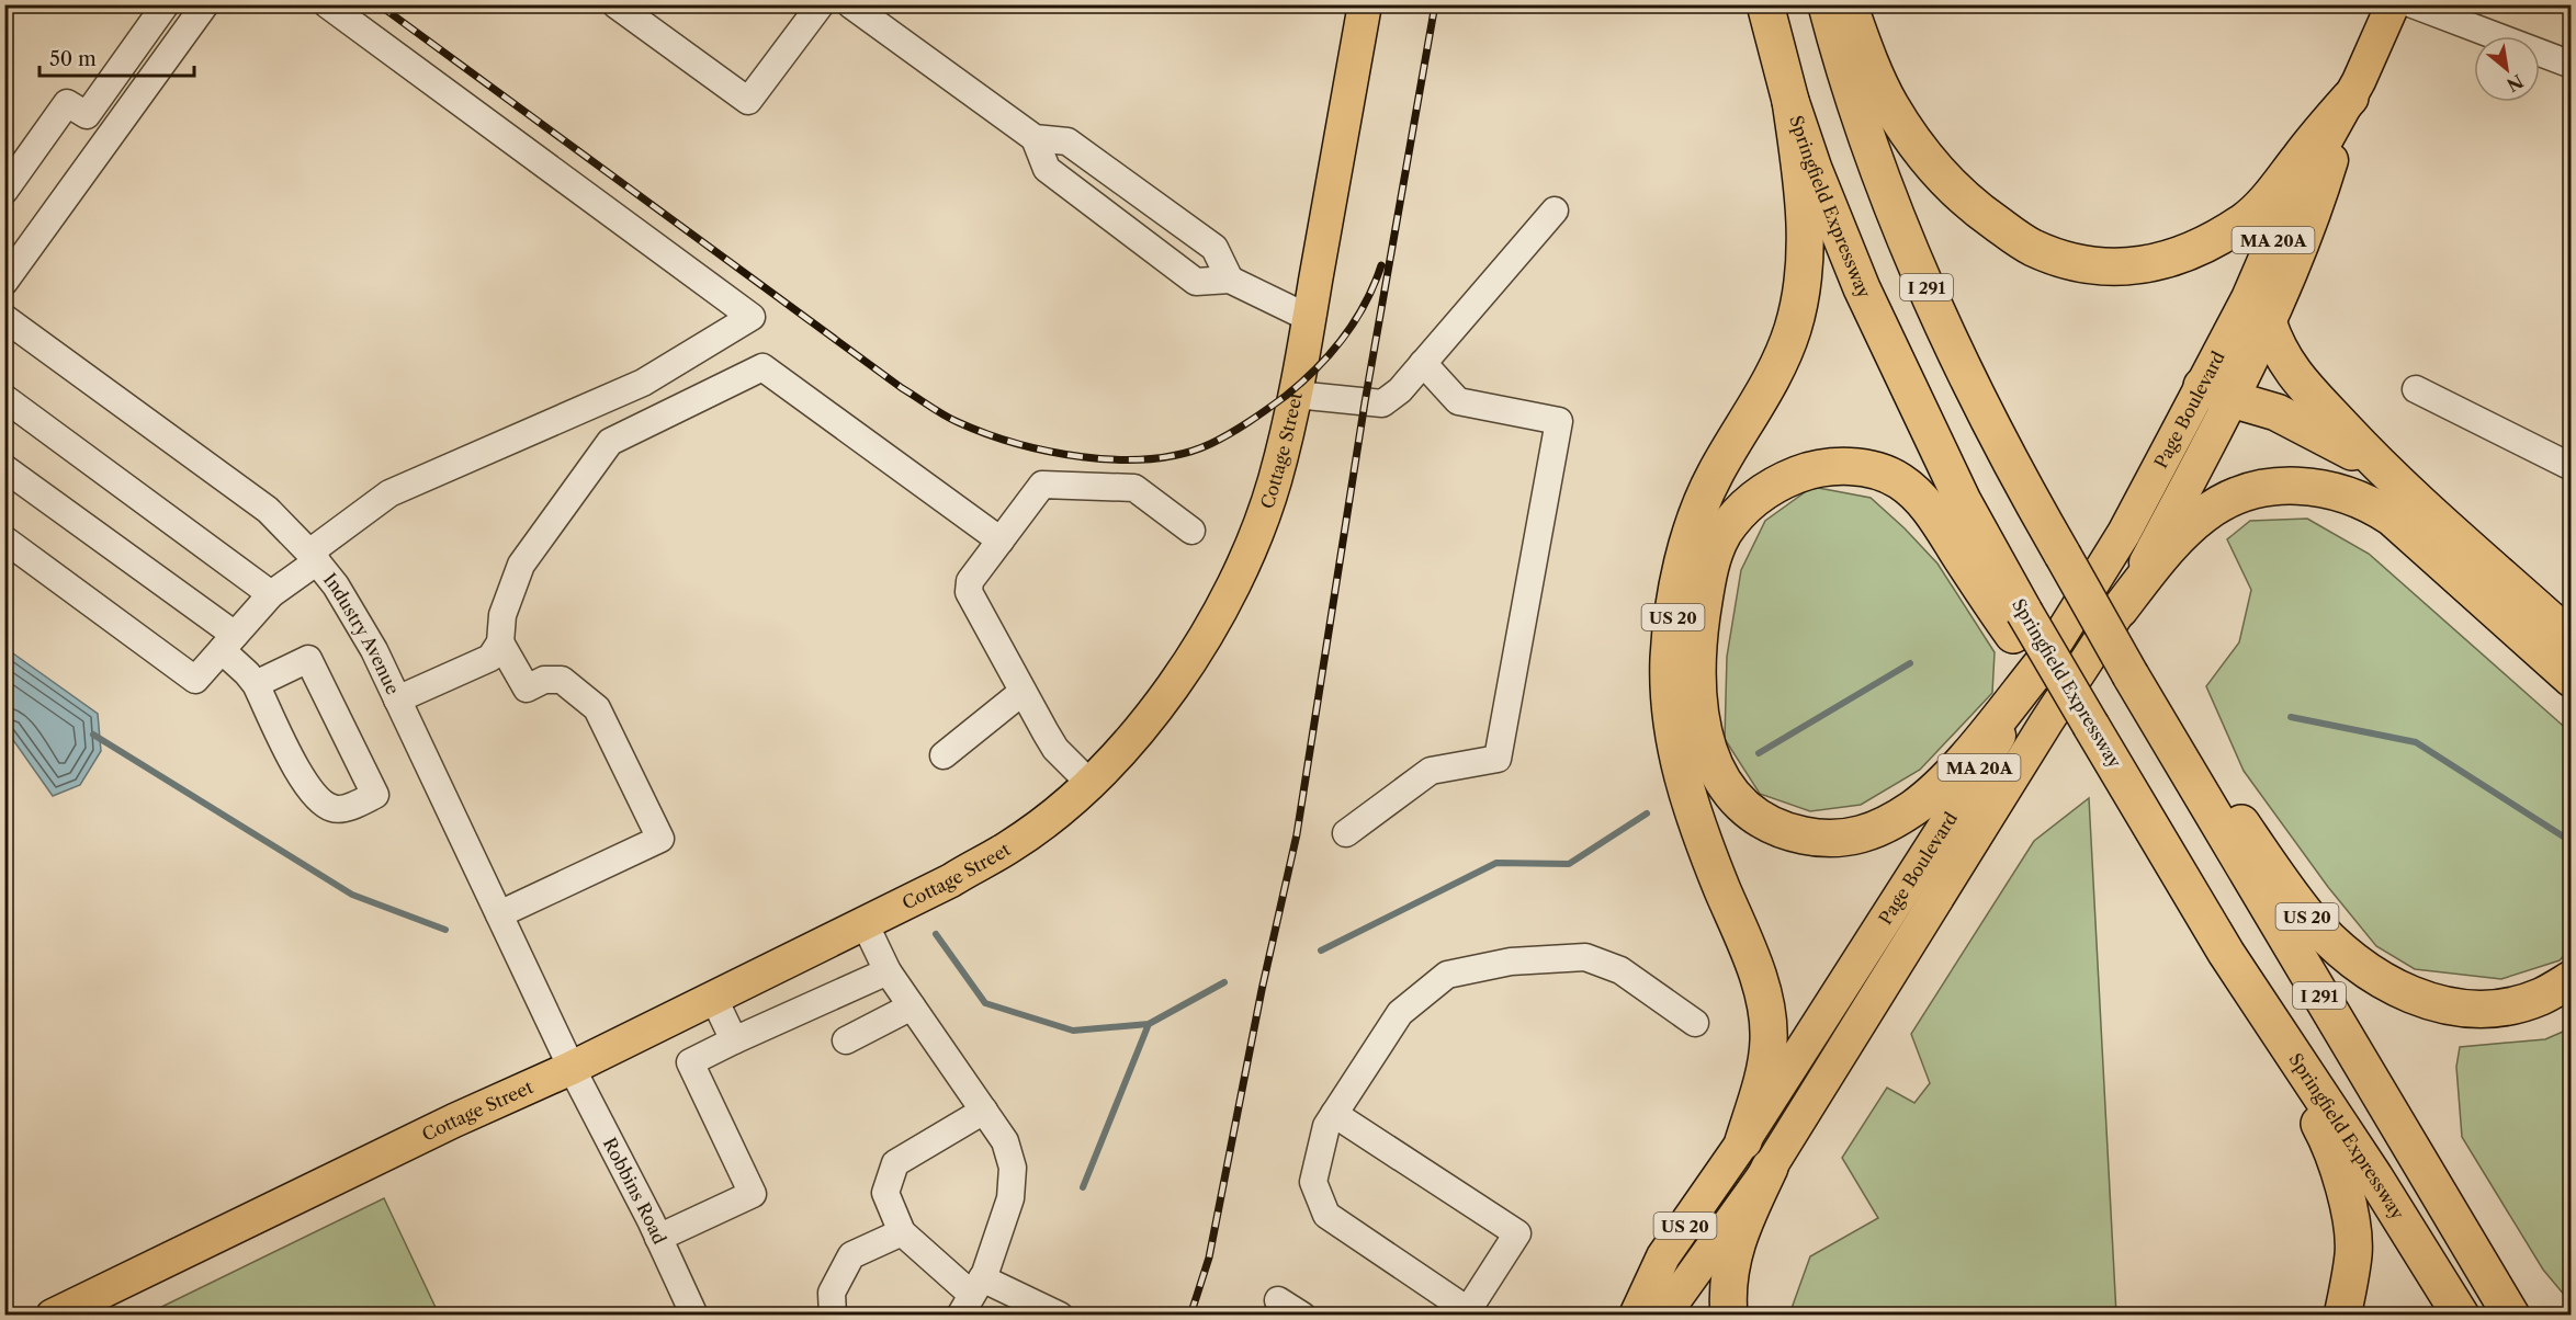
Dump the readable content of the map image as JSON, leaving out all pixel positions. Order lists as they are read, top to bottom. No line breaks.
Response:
{"streets":{"highway":["Springfield Expressway","I 291","US 20"],"main road":["MA 20A","Page Boulevard","Cottage Street"],"street":["Industry Avenue","Robbins Road"]},"crossings":[["Springfield Expressway","US 20"],["I 291","US 20"],["Page Boulevard","US 20"],["Cottage Street","Industry Avenue"],["Cottage Street","Robbins Road"],["Industry Avenue","Robbins Road"]],"scale_bar":"50 m","north":"bottom right"}
